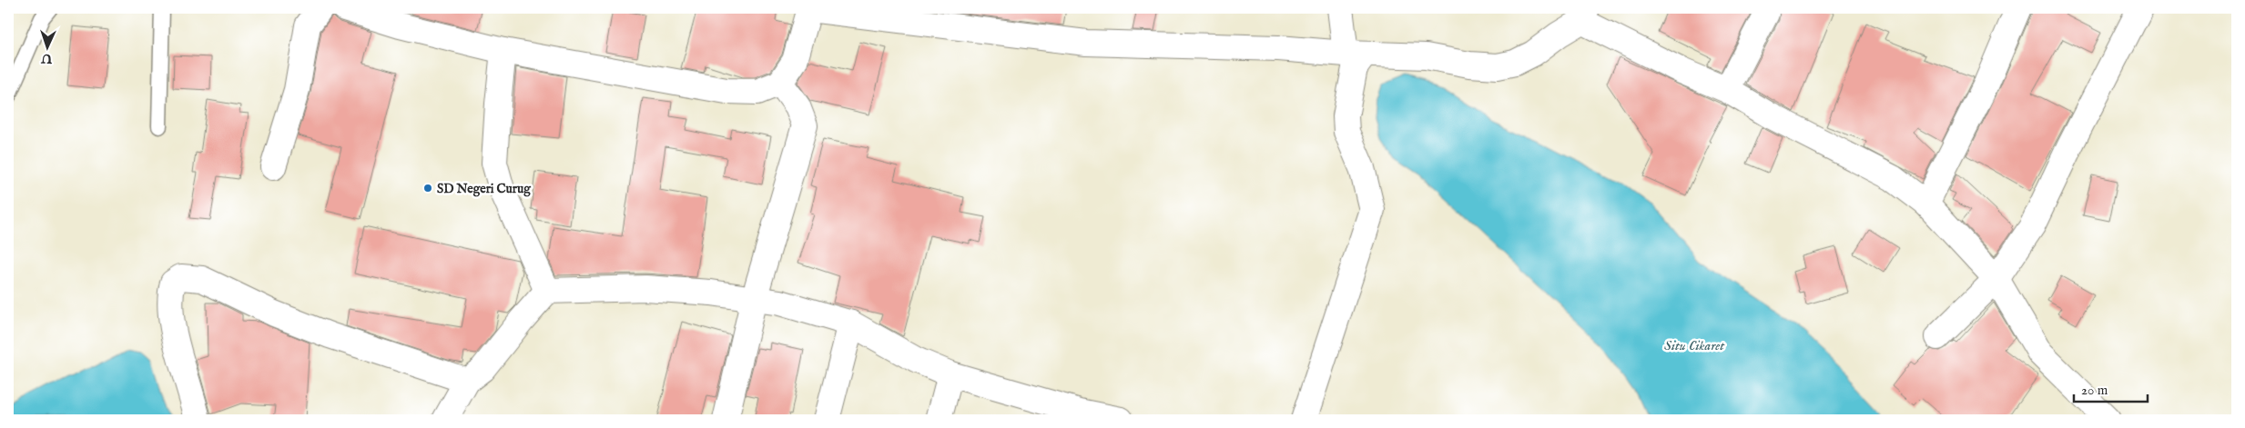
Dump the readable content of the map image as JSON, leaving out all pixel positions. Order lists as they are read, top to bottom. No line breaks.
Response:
{"water":["Situ Cikaret"],"places":["SD Negeri Curug"],"scale_bar":"20 m","north":"bottom"}
